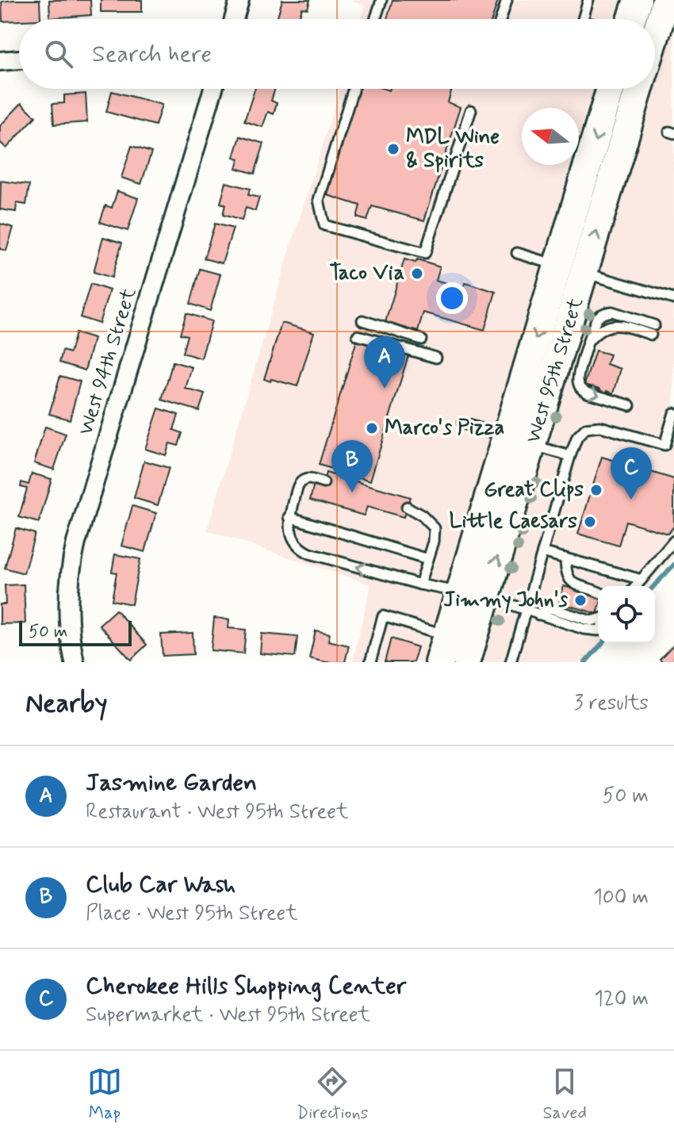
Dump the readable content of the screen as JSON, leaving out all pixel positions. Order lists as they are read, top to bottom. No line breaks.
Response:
{"streets":{"main road":["West 95th Street"],"street":["West 94th Street"]},"places":["MDL Wine & Spirits","Taco Via","Marco's Pizza","Great Clips","Little Caesars","Jimmy John's"],"scale_bar":"50 m","north":"left","page":{"search":"Search here","pins":["A","B","C"],"scale":"50 m","heading":["Nearby","3 results"],"list":[{"mark":"A","name":"Jasmine Garden","note":"Restaurant · West 95th Street","value":"50 m"},{"mark":"B","name":"Club Car Wash","note":"Place · West 95th Street","value":"100 m"},{"mark":"C","name":"Cherokee Hills Shopping Center","note":"Supermarket · West 95th Street","value":"120 m"}],"nav":["Map","Directions","Saved"]}}
